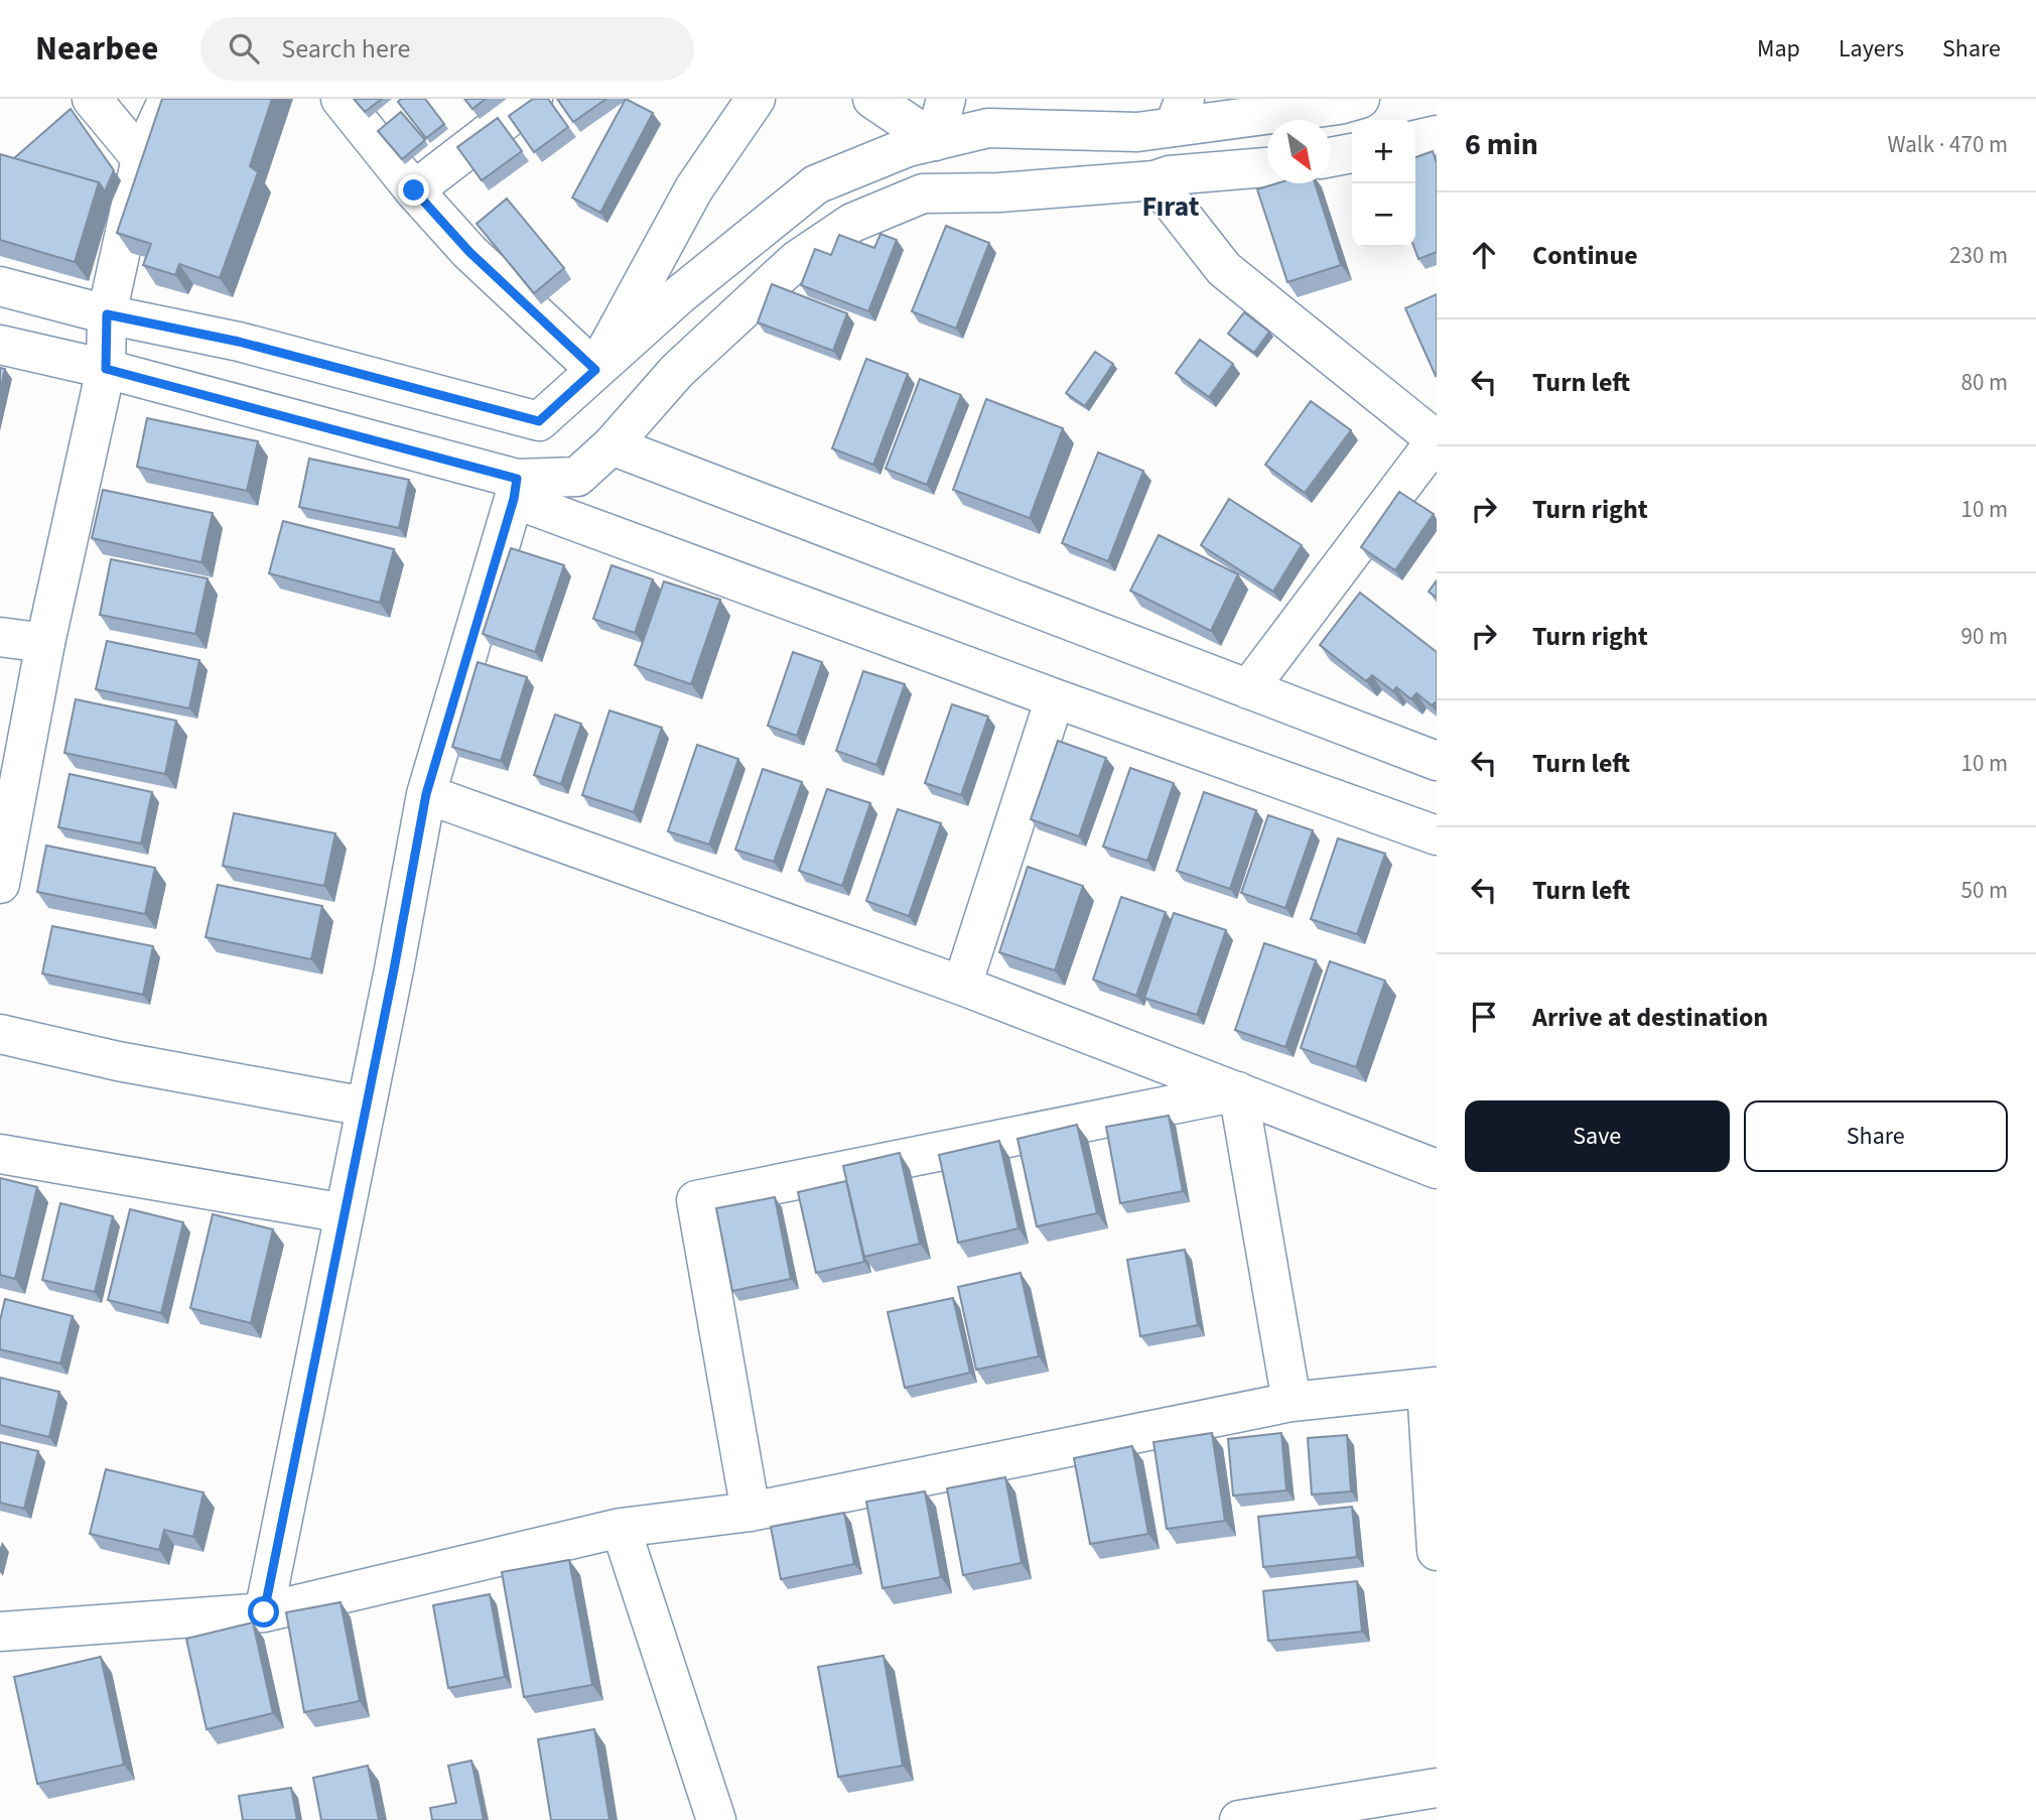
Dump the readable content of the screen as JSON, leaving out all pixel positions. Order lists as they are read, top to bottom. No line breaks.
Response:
{"districts":["Fırat"],"north":"bottom right","page":{"header":"Nearbee","search":"Search here","nav":["Map","Layers","Share"],"heading":["6 min","Walk · 470 m"],"map_buttons":["+","−"],"list":[["Continue","230 m"],["Turn left","80 m"],["Turn right","10 m"],["Turn right","90 m"],["Turn left","10 m"],["Turn left","50 m"],"Arrive at destination"],"buttons":["Save","Share"]}}
